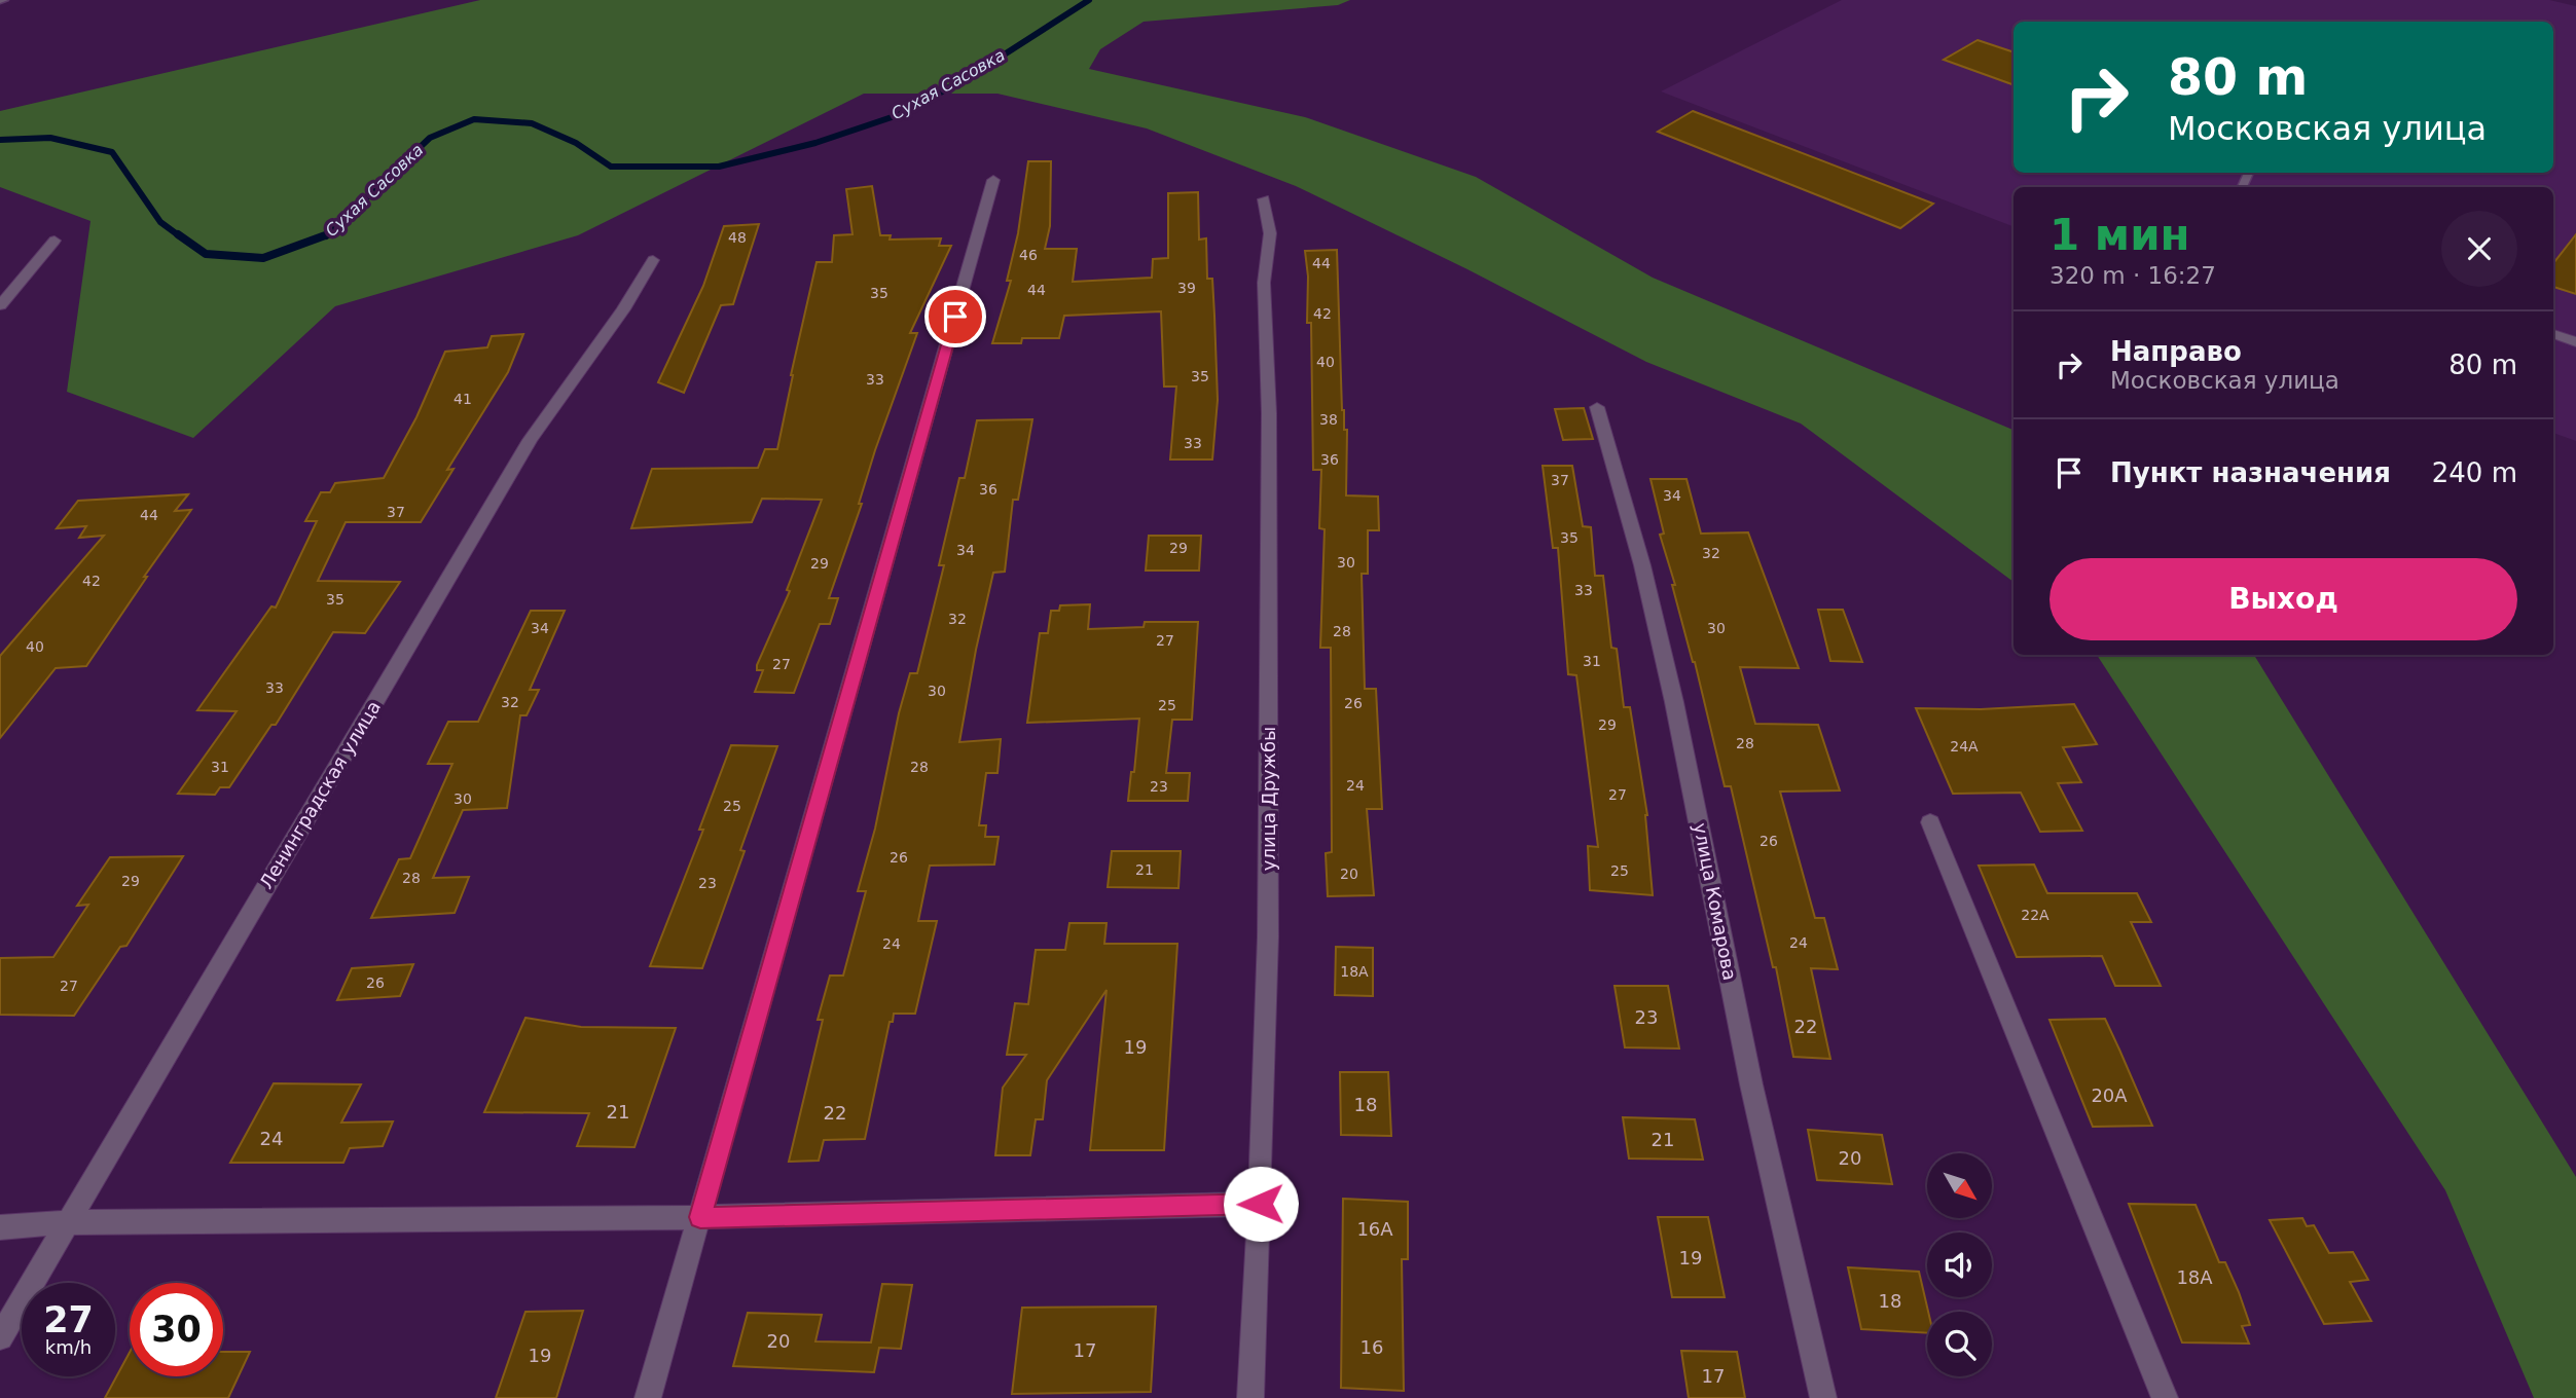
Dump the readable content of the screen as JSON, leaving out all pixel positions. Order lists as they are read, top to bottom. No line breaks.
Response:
{"streets":{"street":["Ленинградская улица","улица Дружбы","улица Комарова"]},"water":["Сухая Сасовка"],"house_numbers":["48","46","44","39","44","35","42","40","35","33","41","38","33","36","37","36","34","37","44","35","29","34","32","30","29","42","33","35","32","34","30","28","27","40","31","27","33","30","32","26","25","29","28","24А","31","28","24","23","27","30","25","26","26","21","25","20","28","29","23","22А","24","24","18А","26","27","23","22","19","20А","18","21","22","24","21","20","16А","19","18А","18","20","16","17","19","17"],"north":"bottom right","page":{"turn":["80 m","Московская улица"],"heading":["1 мин","320 m · 16:27"],"list":[{"name":"Направо","note":"Московская улица","value":"80 m"},{"name":"Пункт назначения","value":"240 m"}],"buttons":"Выход","speed":"27 km/h","limit":"30"}}
